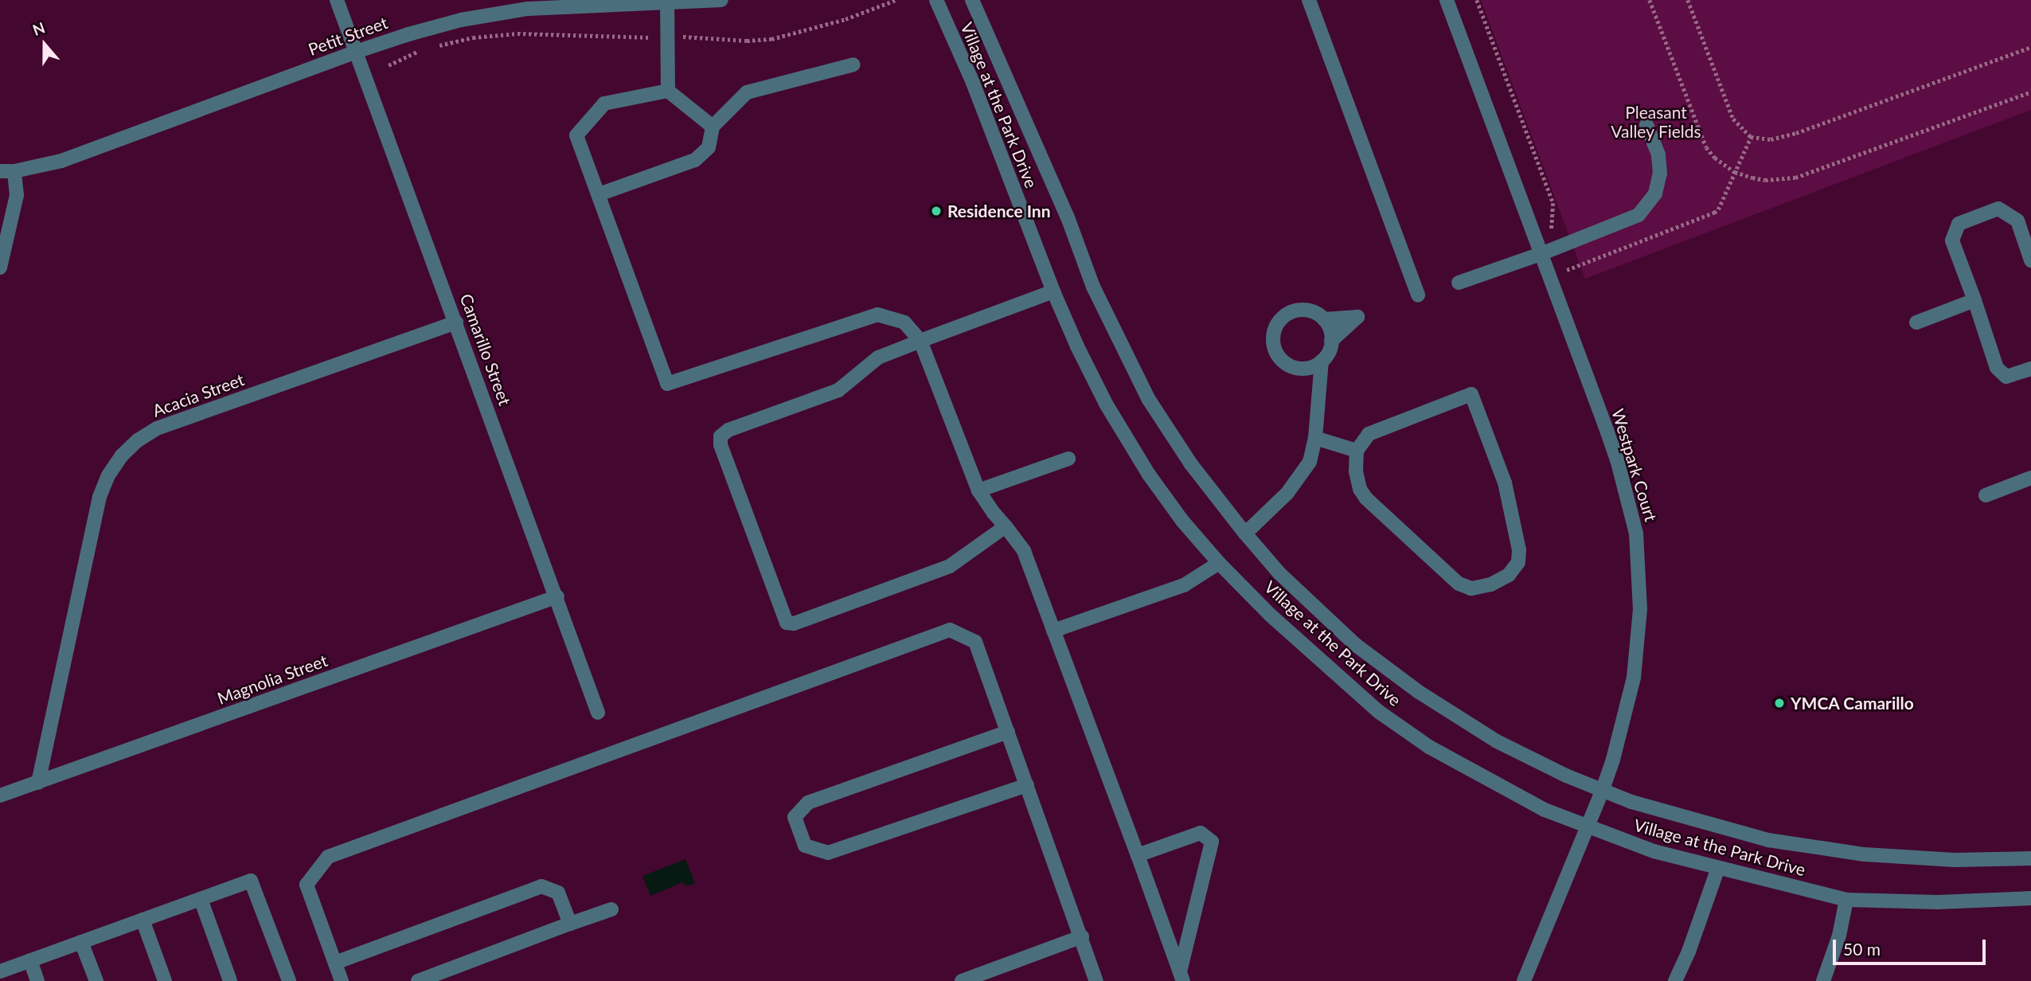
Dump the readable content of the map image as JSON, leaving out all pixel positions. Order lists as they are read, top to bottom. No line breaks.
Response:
{"streets":{"street":["Petit Street","Village at the Park Drive","Camarillo Street","Acacia Street","Westpark Court","Magnolia Street"]},"crossings":[["Petit Street","Camarillo Street"],["Village at the Park Drive","Westpark Court"],["Camarillo Street","Acacia Street"],["Camarillo Street","Magnolia Street"],["Acacia Street","Magnolia Street"]],"parks":["Pleasant Valley Fields"],"places":["Residence Inn","YMCA Camarillo"],"scale_bar":"50 m","north":"top"}
